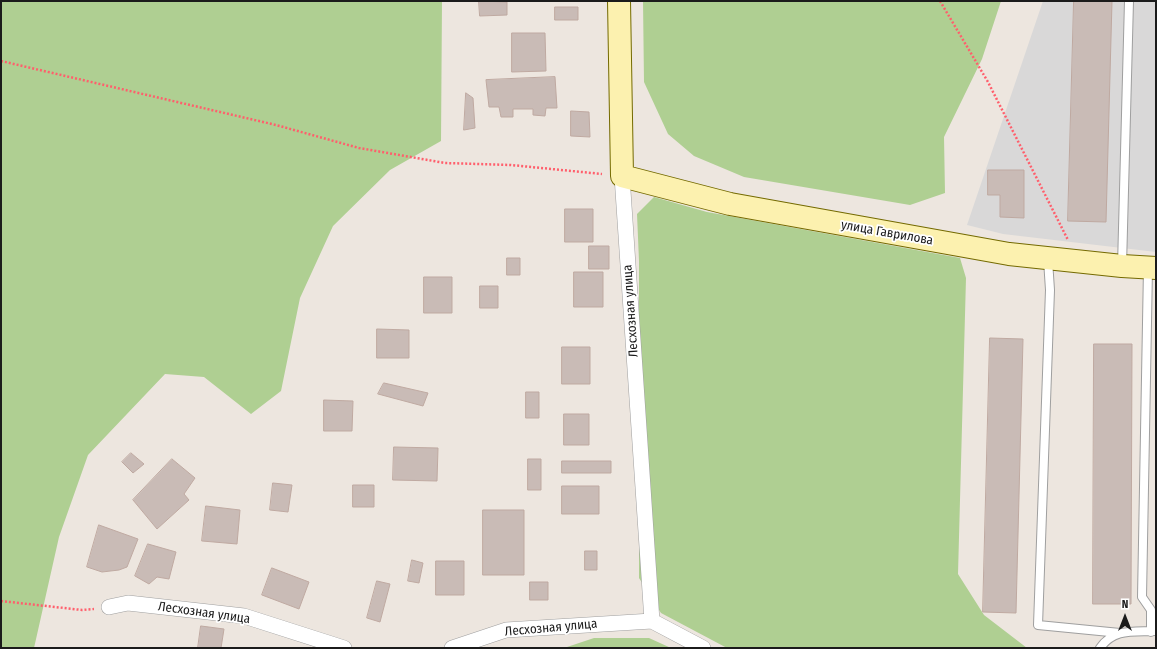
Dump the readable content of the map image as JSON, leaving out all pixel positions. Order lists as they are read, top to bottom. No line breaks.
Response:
{"streets":{"street":["улица Гаврилова","Лесхозная улица"]},"crossings":[["улица Гаврилова","Лесхозная улица"]],"north":"top"}
